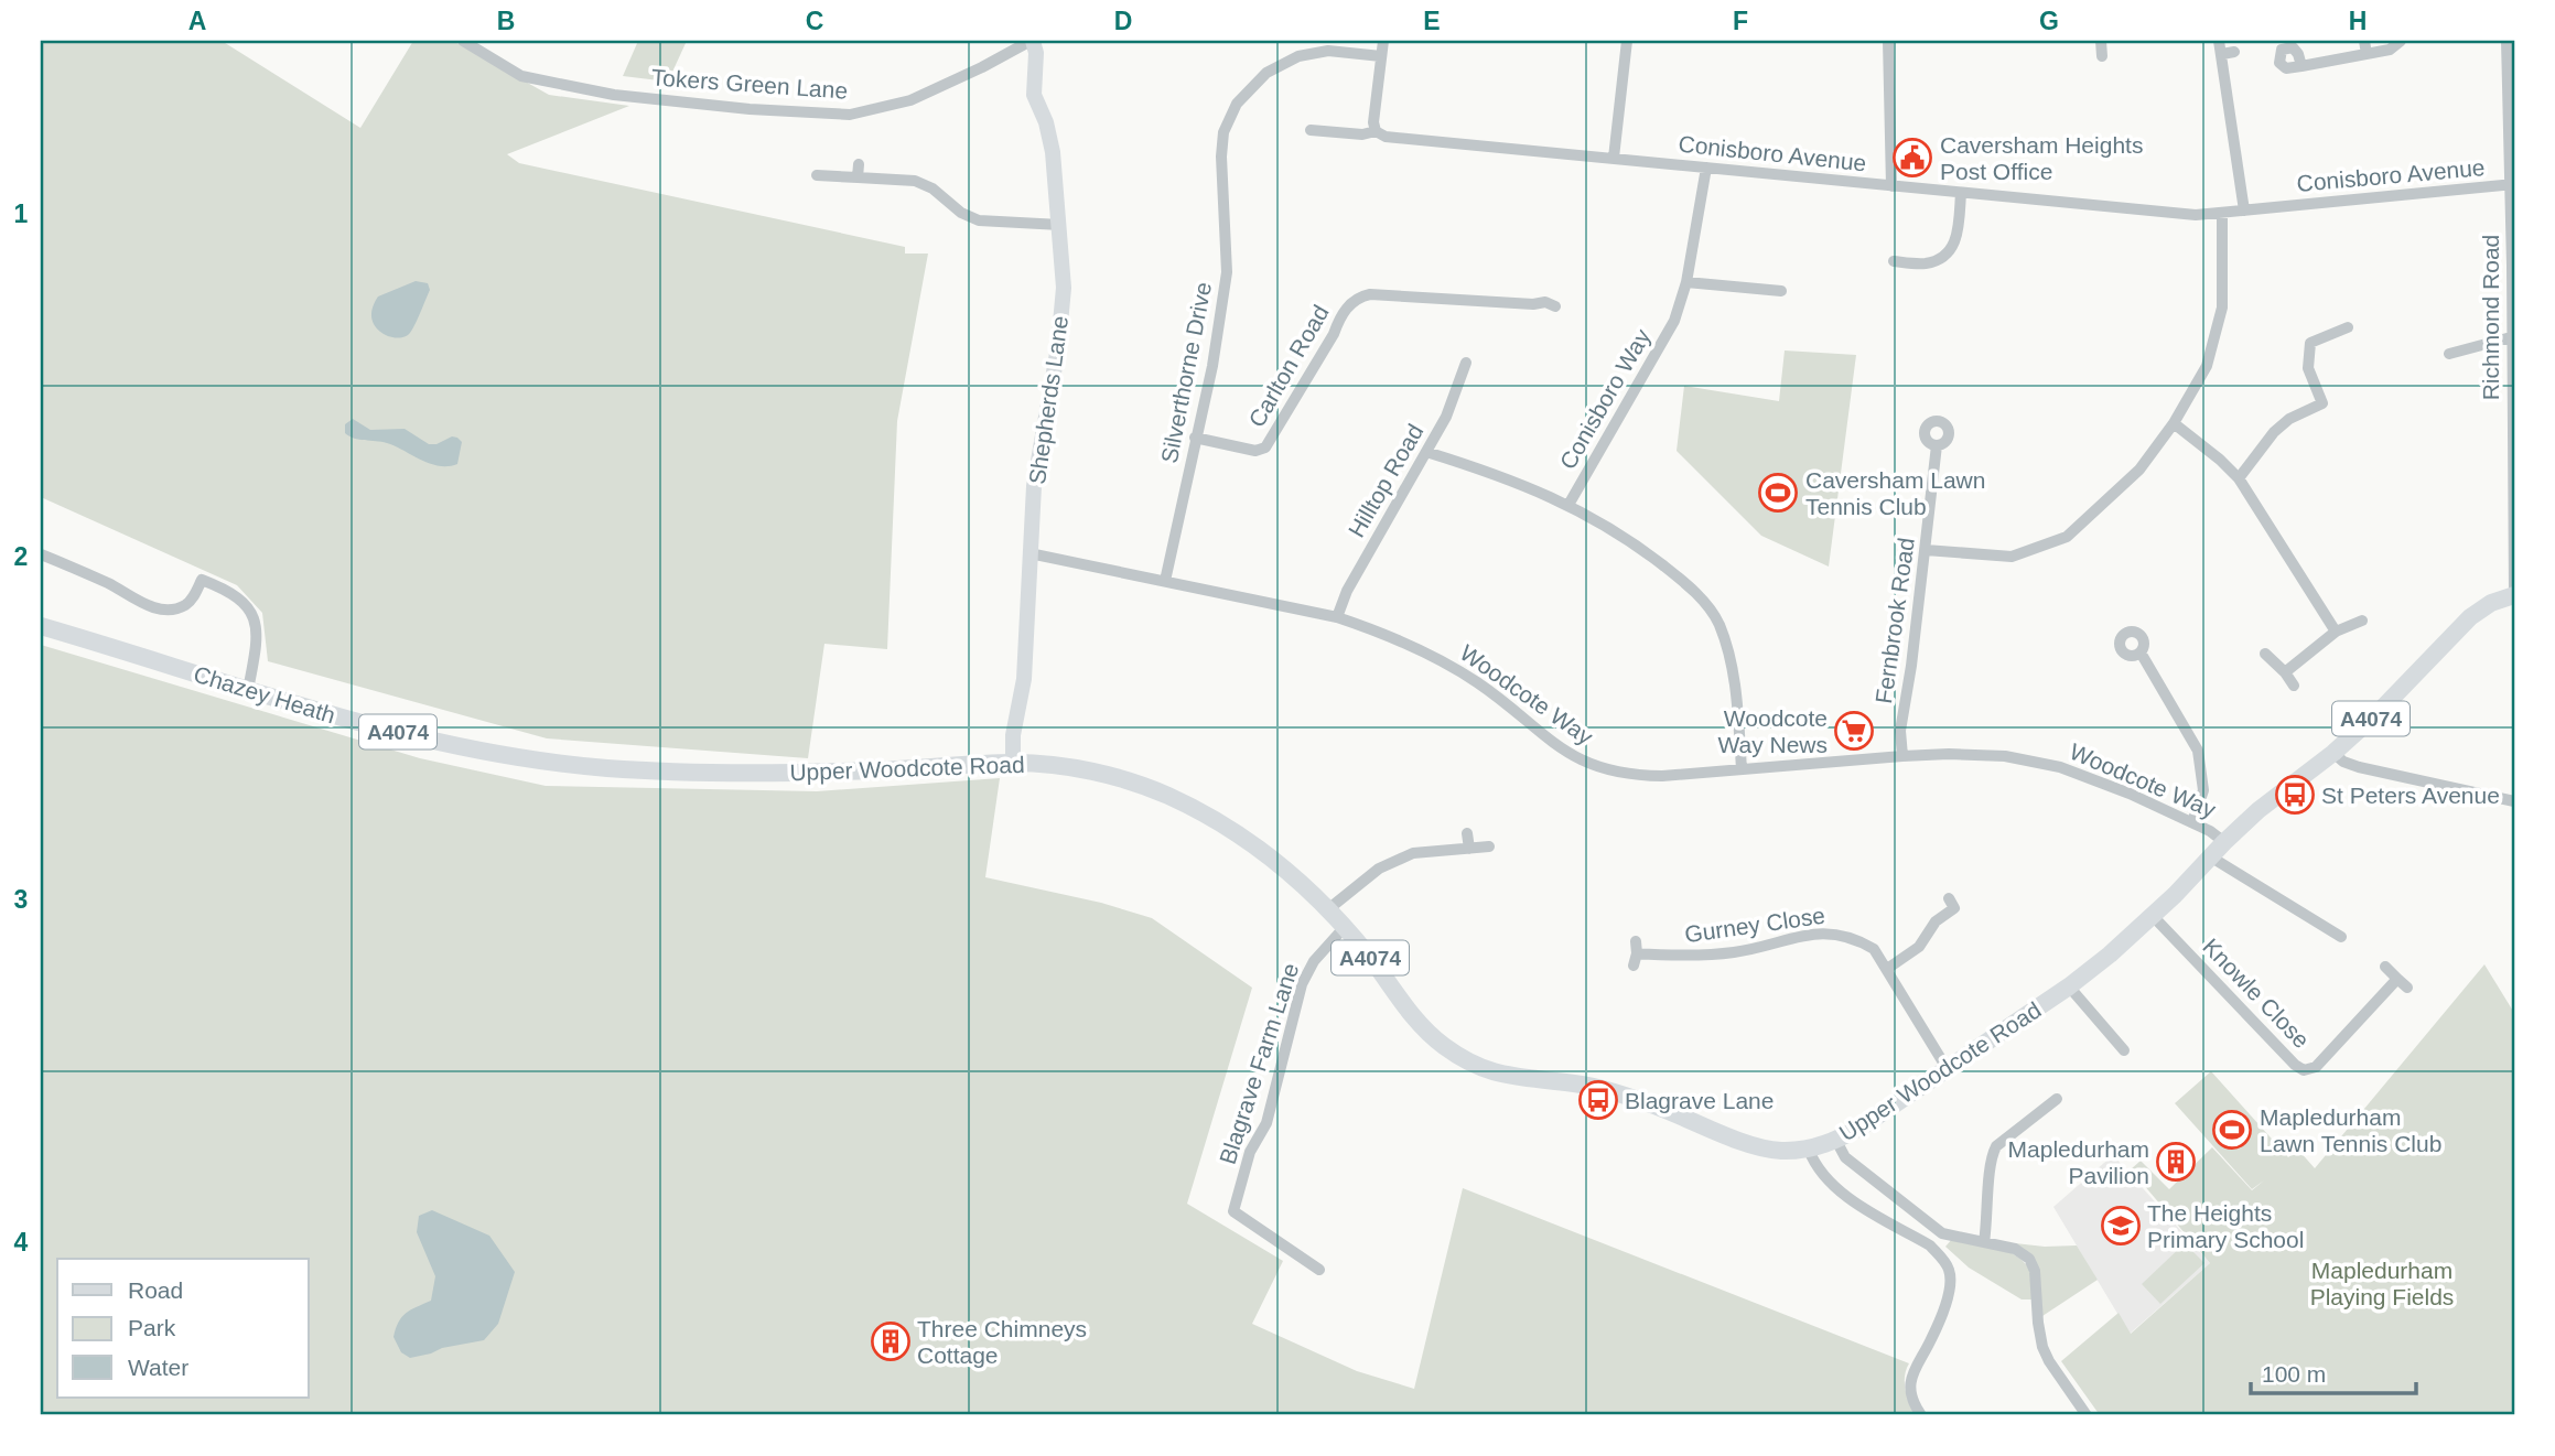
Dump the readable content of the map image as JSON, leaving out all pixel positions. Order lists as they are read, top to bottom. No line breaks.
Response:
{"streets":{"main road":["Chazey Heath","A4074","Upper Woodcote Road"],"street":["Tokers Green Lane","Conisboro Avenue","Richmond Road","Carlton Road","Silverthorne Drive","Conisboro Way","Shepherds Lane","Hilltop Road","Fernbrook Road","Woodcote Way","Gurney Close","Knowle Close","Blagrave Farm Lane"]},"crossings":[["Tokers Green Lane","Shepherds Lane"],["Conisboro Avenue","Richmond Road"],["Conisboro Avenue","Conisboro Way"],["Richmond Road","A4074"],["Carlton Road","Silverthorne Drive"],["Silverthorne Drive","Woodcote Way"],["Shepherds Lane","Woodcote Way"],["Shepherds Lane","Upper Woodcote Road"],["Hilltop Road","Woodcote Way"],["Fernbrook Road","Woodcote Way"],["Chazey Heath","Upper Woodcote Road"],["Woodcote Way","A4074"],["Woodcote Way","Upper Woodcote Road"],["A4074","Upper Woodcote Road"],["Upper Woodcote Road","Gurney Close"],["Upper Woodcote Road","Knowle Close"],["Upper Woodcote Road","Blagrave Farm Lane"]],"parks":["Mapledurham Playing Fields"],"places":{"public building":["Caversham Heights Post Office"],"sports":["Caversham Lawn Tennis Club","Mapledurham Lawn Tennis Club"],"supermarket":["Woodcote Way News"],"bus stop":["St Peters Avenue","Blagrave Lane"],"building":["Mapledurham Pavilion","Three Chimneys Cottage"],"school or university":["The Heights Primary School"]},"legend":["Road","Park","Water"],"scale_bar":"100 m","grid":{"columns":["A","B","C","D","E","F","G","H"],"rows":["1","2","3","4"]}}
